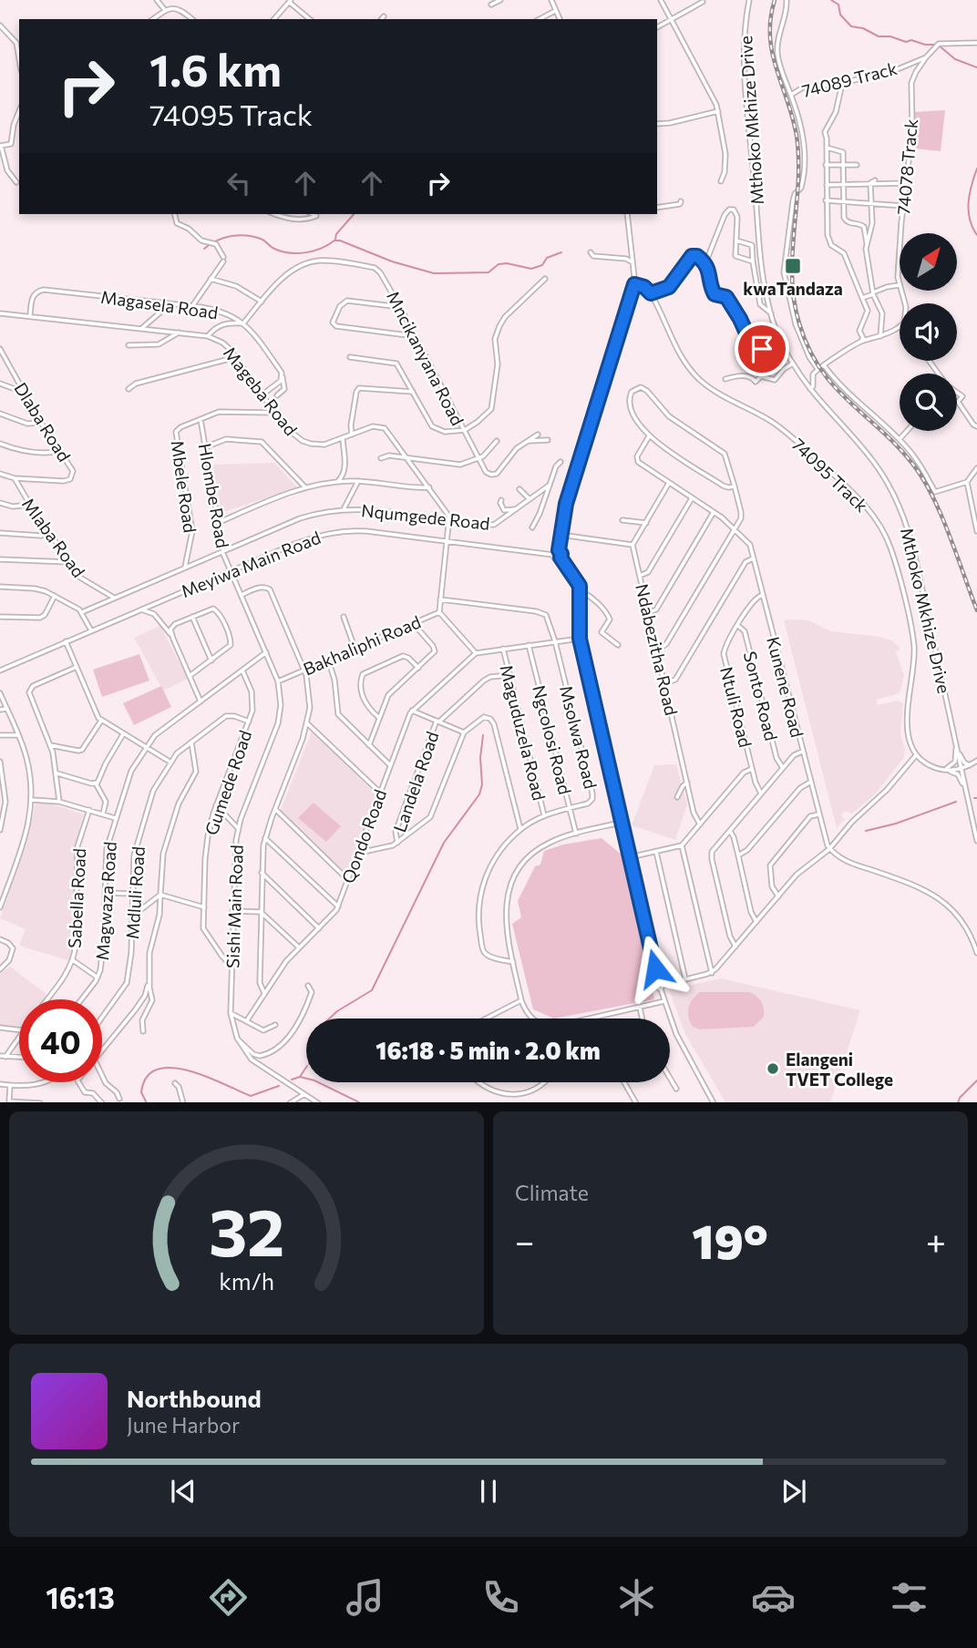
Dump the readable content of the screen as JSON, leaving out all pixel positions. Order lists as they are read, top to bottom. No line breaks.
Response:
{"streets":{"street":["74089 Track","Mthoko Mkhize Drive","74078 Track","Magasela Road","Mncikanyana Road","Mageba Road","Dlaba Road","74095 Track","Mbele Road","Hlombe Road","Nqumgede Road","Mlaba Road","Meyiwa Main Road","Bakhaliphi Road","Ndabezitha Road","Kunene Road","Sonto Road","Ntuli Road","Maguduzela Road","Msolwa Road","Ngcolosi Road","Landela Road","Gumede Road","Qondo Road","Mdluli Road","Sabella Road","Magwaza Road","Sishi Main Road"]},"crossings":[["74089 Track","74078 Track"],["Magasela Road","Mncikanyana Road"],["Magasela Road","Mageba Road"],["Mageba Road","Mbele Road"],["Mageba Road","Nqumgede Road"],["Dlaba Road","Mlaba Road"],["Mbele Road","Hlombe Road"],["Mbele Road","Nqumgede Road"],["Hlombe Road","Nqumgede Road"],["Hlombe Road","Meyiwa Main Road"],["Hlombe Road","Sishi Main Road"],["Nqumgede Road","Mlaba Road"],["Meyiwa Main Road","Sishi Main Road"],["Bakhaliphi Road","Qondo Road"],["Bakhaliphi Road","Sishi Main Road"],["Kunene Road","Ntuli Road"],["Sonto Road","Ntuli Road"],["Maguduzela Road","Msolwa Road"],["Maguduzela Road","Landela Road"],["Msolwa Road","Ngcolosi Road"],["Gumede Road","Mdluli Road"],["Gumede Road","Magwaza Road"],["Gumede Road","Sishi Main Road"],["Magwaza Road","Sishi Main Road"]],"places":{"transit":["kwaTandaza"],"other":["Elangeni TVET College"]},"north":"top right","page":{"turn":["1.6 km","74095 Track"],"limit":"40","trip":"16:18 · 5 min · 2.0 km","tile":"Climate","heat":["−","19°","+"],"song":["Northbound","June Harbor"],"tabs":"16:13","gauge":["32","km/h"]}}
